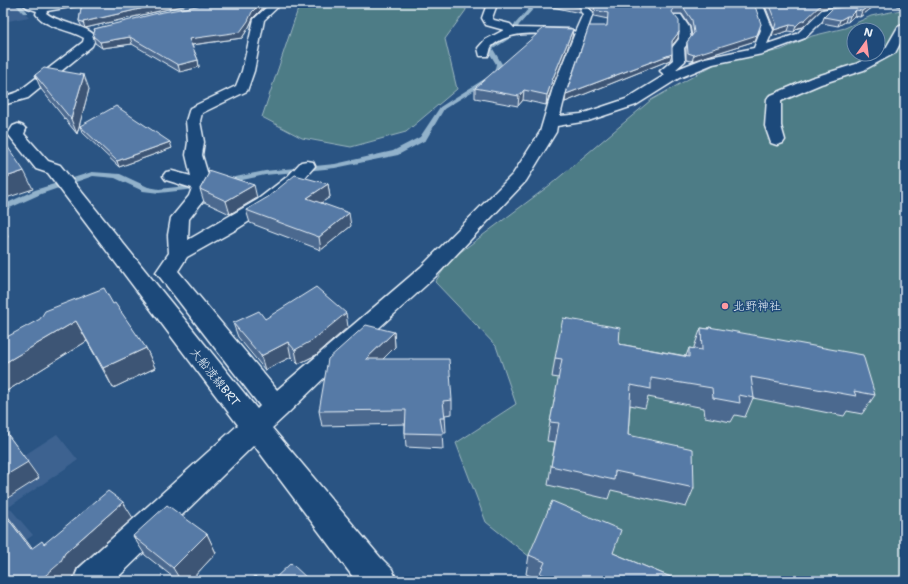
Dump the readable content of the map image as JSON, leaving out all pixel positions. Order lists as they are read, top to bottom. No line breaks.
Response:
{"streets":{"street":["大船渡線BRT"]},"places":["北野神社"],"north":"top"}
